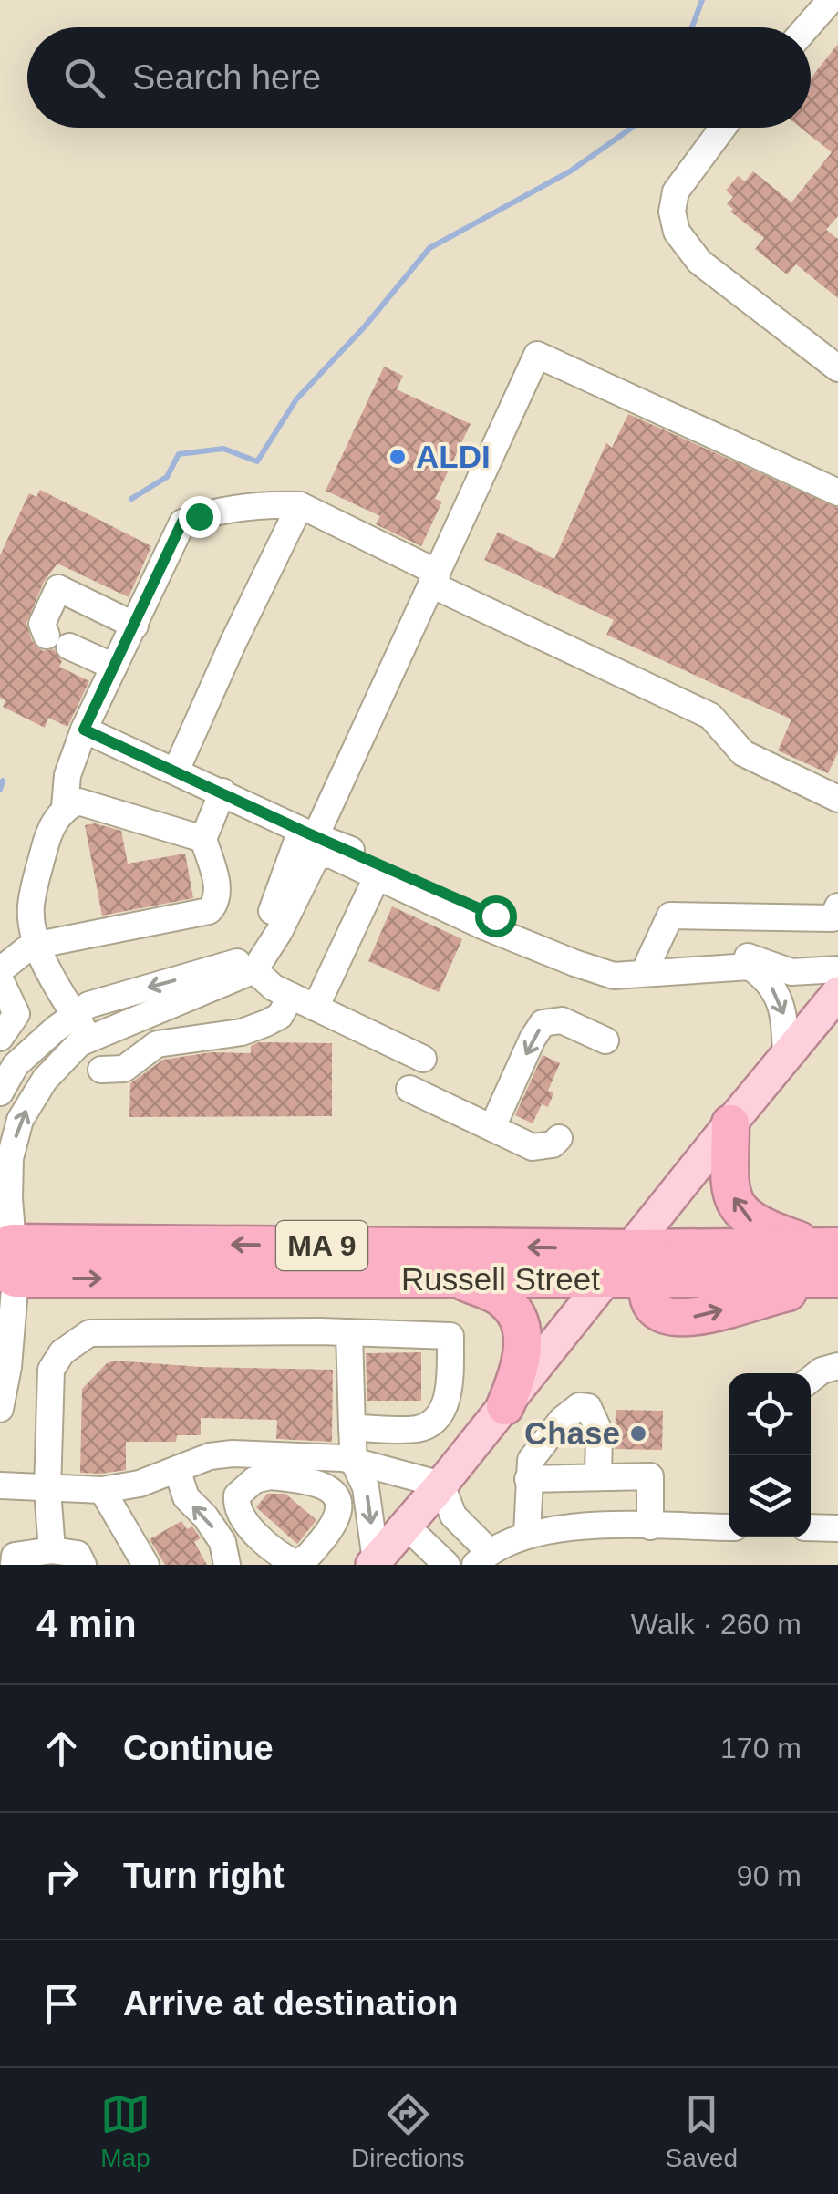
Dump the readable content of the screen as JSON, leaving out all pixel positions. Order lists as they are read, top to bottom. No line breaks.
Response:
{"streets":{"highway":["MA 9","Russell Street"]},"places":["ALDI","Chase"],"page":{"search":"Search here","heading":["4 min","Walk · 260 m"],"list":[["Continue","170 m"],["Turn right","90 m"],"Arrive at destination"],"nav":["Map","Directions","Saved"]}}
